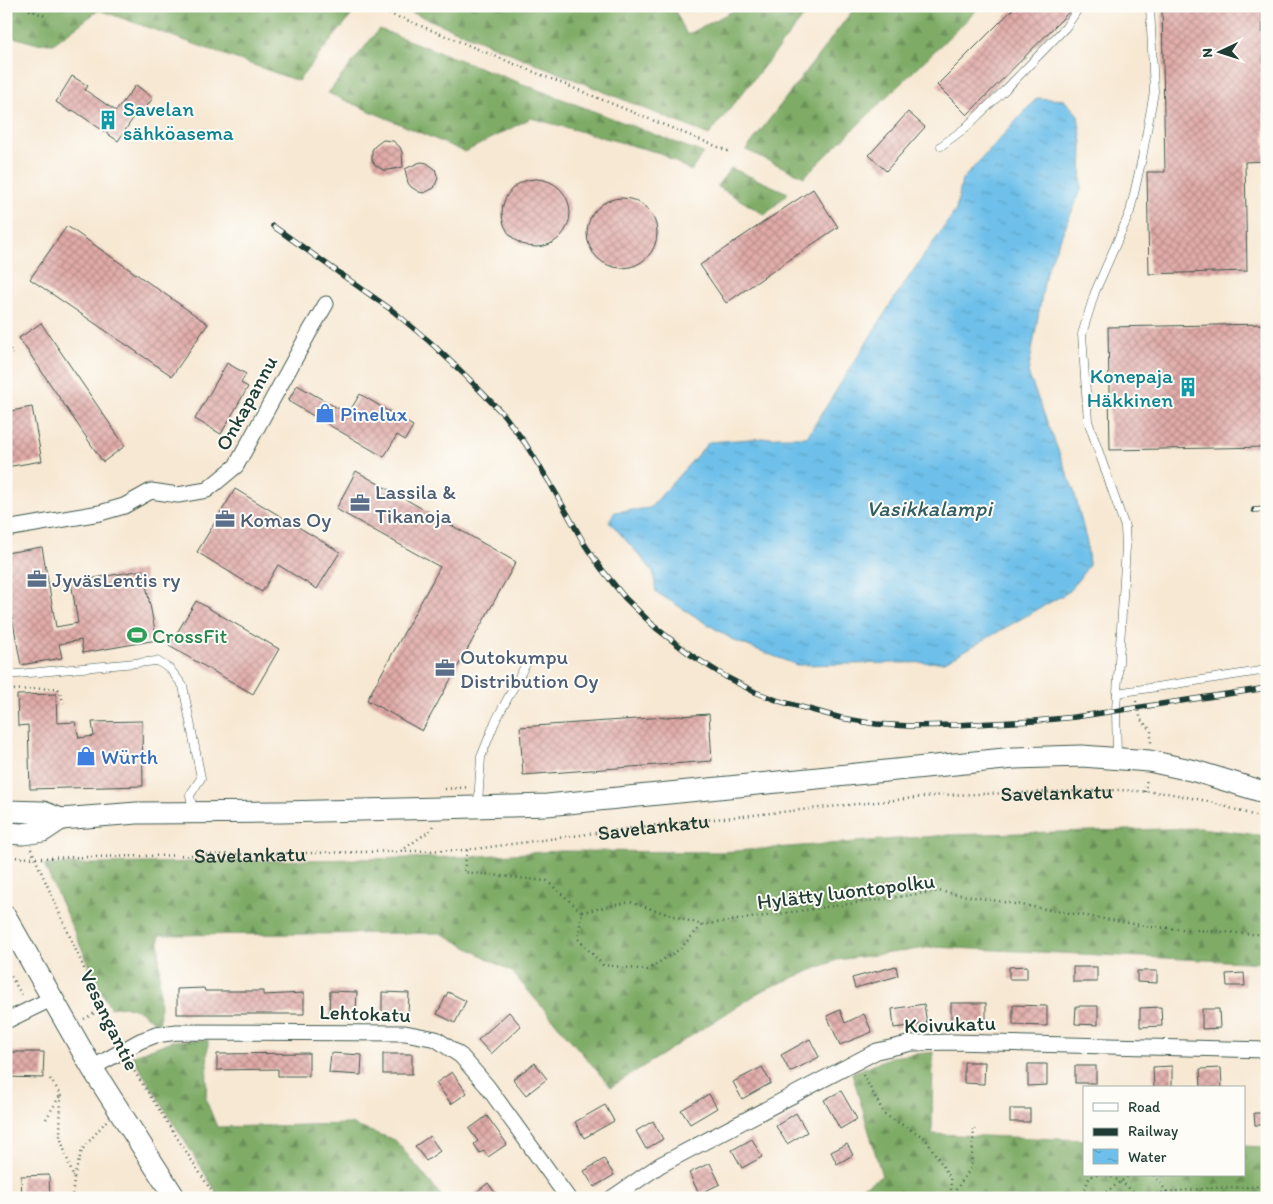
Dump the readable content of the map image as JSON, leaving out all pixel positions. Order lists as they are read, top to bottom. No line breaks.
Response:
{"streets":{"main road":["Savelankatu","Vesangantie"],"street":["Onkapannu","Lehtokatu","Koivukatu"],"path":["Hylätty luontopolku"]},"crossings":[["Savelankatu","Vesangantie"],["Lehtokatu","Vesangantie"]],"water":["Vasikkalampi"],"places":{"building":["Savelan sähköasema","Konepaja Häkkinen"],"shop":["Pinelux","Würth"],"office":["Lassila & Tikanoja","Komas Oy","JyväsLentis ry","Outokumpu Distribution Oy"],"sports":["CrossFit"]},"legend":["Road","Railway","Water"],"north":"left"}
